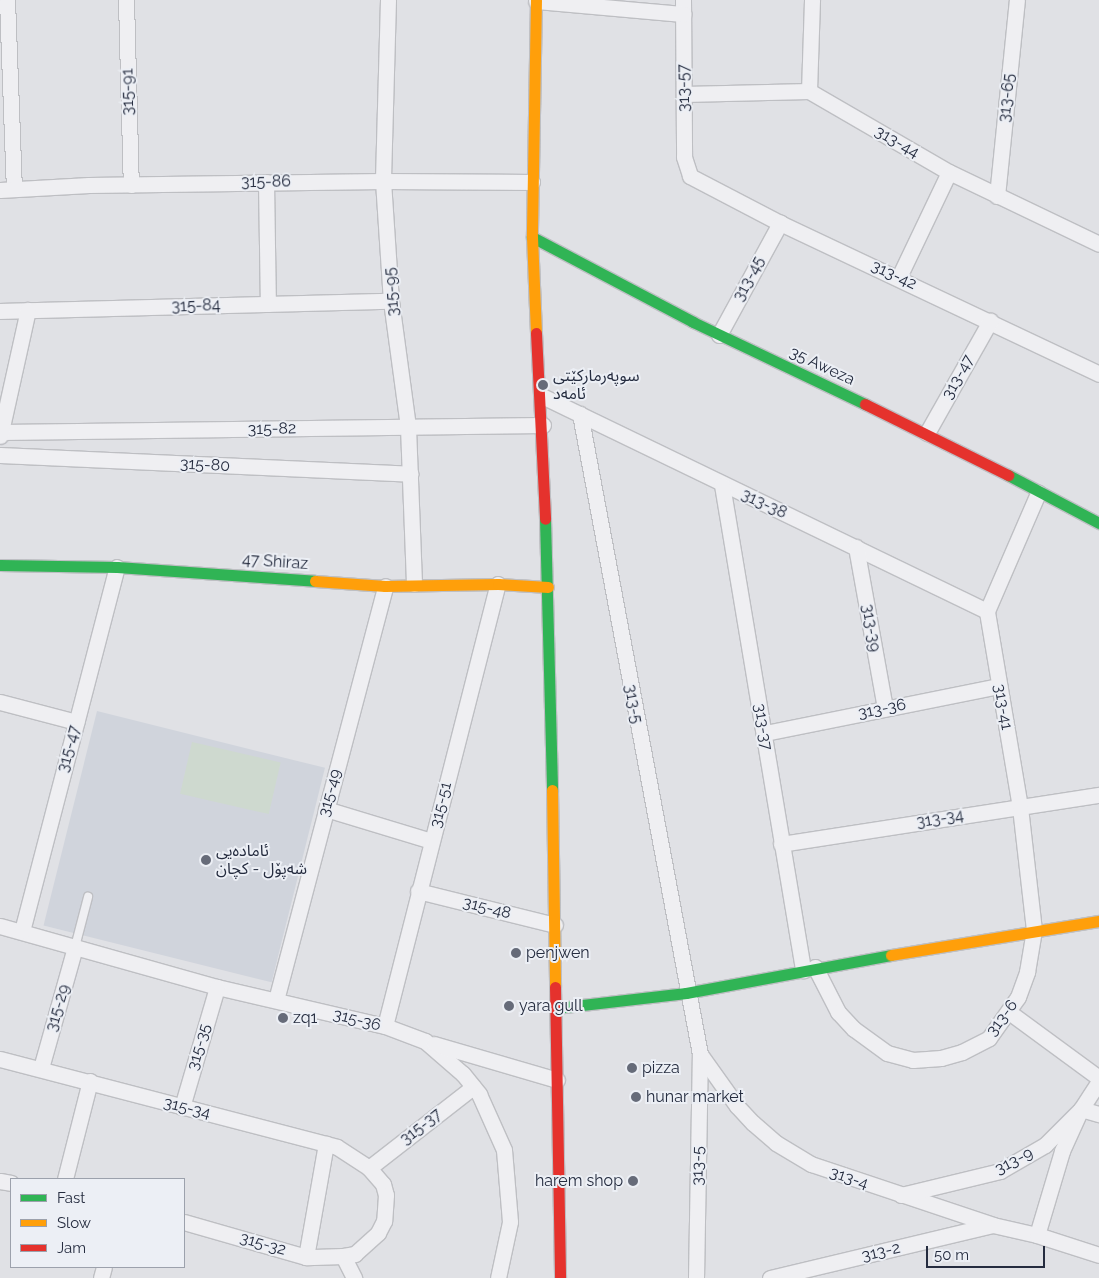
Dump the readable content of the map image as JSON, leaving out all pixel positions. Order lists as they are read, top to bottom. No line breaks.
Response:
{"streets":{"street":["313-57","315-91","313-65","313-44","315-86","313-42","313-45","315-95","315-84","35 Aweza","313-47","315-82","315-80","313-38","47 Shiraz","313-39","313-5","313-41","313-36","313-37","315-47","315-49","315-51","313-34","315-48","315-29","313-6","315-36","315-35","315-34","315-37","313-9","313-4","315-32","313-2"]},"crossings":[["313-57","313-42"],["315-91","315-86"],["313-65","313-44"],["315-86","315-95"],["313-42","313-45"],["313-42","313-47"],["313-45","35 Aweza"],["315-95","315-84"],["315-95","315-82"],["315-95","315-80"],["315-95","47 Shiraz"],["35 Aweza","313-47"],["313-38","313-39"],["313-38","313-5"],["313-38","313-41"],["313-38","313-37"],["47 Shiraz","315-47"],["47 Shiraz","315-49"],["47 Shiraz","315-51"],["313-39","313-36"],["313-5","313-4"],["313-41","313-36"],["313-41","313-34"],["313-41","313-6"],["313-36","313-37"],["313-37","313-34"],["313-37","313-6"],["315-47","315-36"],["315-49","315-36"],["315-51","315-48"],["315-51","315-36"],["315-29","315-36"],["315-29","315-34"],["315-36","315-35"],["315-36","315-37"],["315-35","315-34"],["315-34","315-37"],["313-9","313-4"],["313-4","313-2"]],"places":["سوپەرمارکێتی ئامەد","ئامادەیی شەپۆل - کچان","penjwen","yara gull","zq1","pizza","hunar market","harem shop"],"legend":["Fast","Slow","Jam"],"scale_bar":"50 m"}
